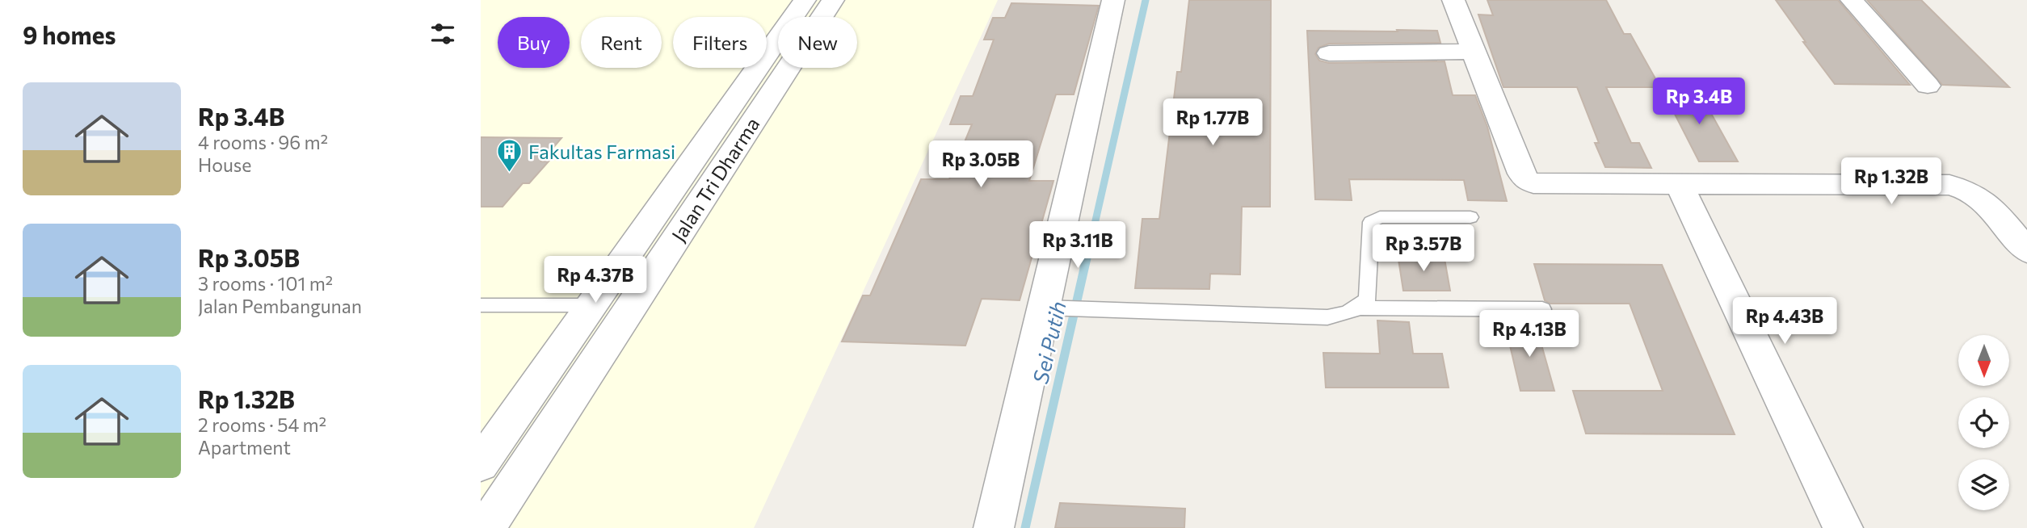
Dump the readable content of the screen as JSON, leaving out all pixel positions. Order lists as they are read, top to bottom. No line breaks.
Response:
{"streets":{"street":["Jalan Tri Dharma"]},"water":["Sei Putih"],"places":{"building":["Fakultas Farmasi"]},"north":"bottom","page":{"heading":"9 homes","chip":["Buy","Rent","Filters","New"],"list":[{"name":"Rp 3.4B","note":"4 rooms · 96 m² · House"},{"name":"Rp 3.05B","note":"3 rooms · 101 m² · Jalan Pembangunan"},{"name":"Rp 1.32B","note":"2 rooms · 54 m² · Apartment"}],"price":["Rp 3.4B","Rp 1.77B","Rp 3.05B","Rp 1.32B","Rp 3.11B","Rp 3.57B","Rp 4.37B","Rp 4.43B","Rp 4.13B"]}}
